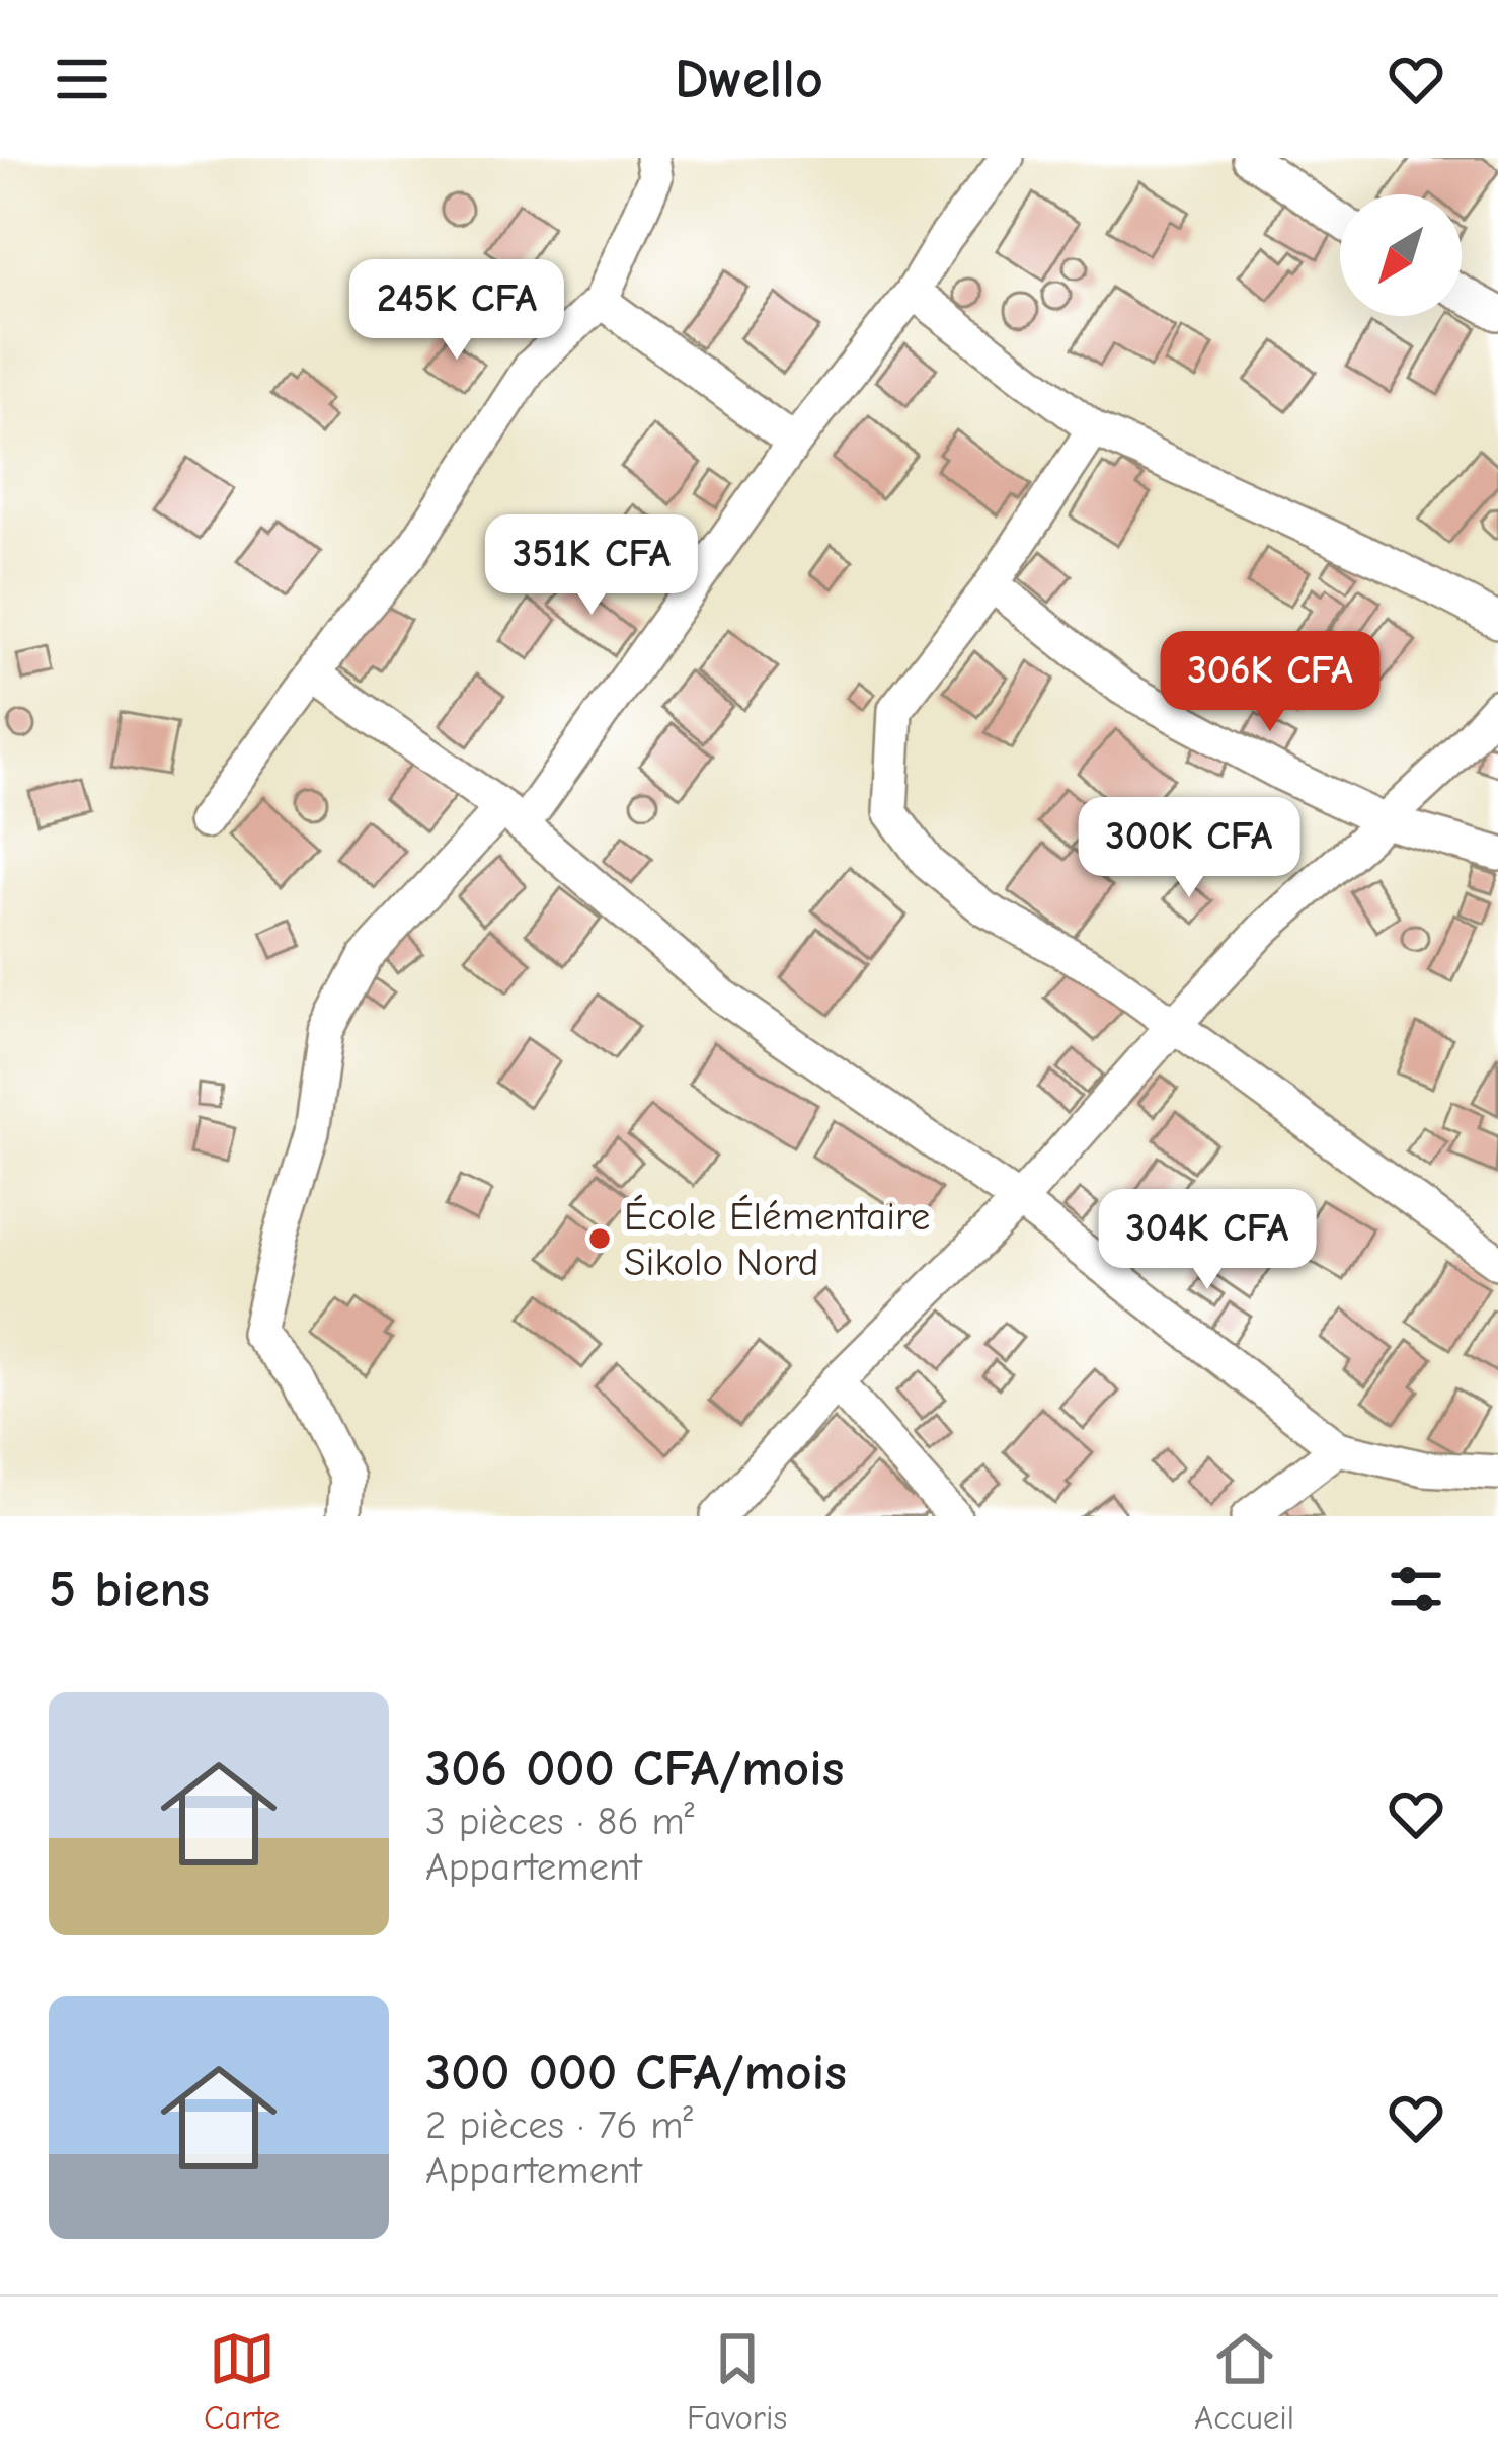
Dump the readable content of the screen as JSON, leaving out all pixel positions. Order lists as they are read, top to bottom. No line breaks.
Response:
{"places":["École Élémentaire Sikolo Nord"],"north":"bottom left","page":{"header":"Dwello","price":["245K CFA","351K CFA","306K CFA","300K CFA","304K CFA"],"heading":"5 biens","list":[{"name":"306 000 CFA/mois","note":"3 pièces · 86 m² · Appartement"},{"name":"300 000 CFA/mois","note":"2 pièces · 76 m² · Appartement"}],"tabs":["Carte","Favoris","Accueil"]}}
